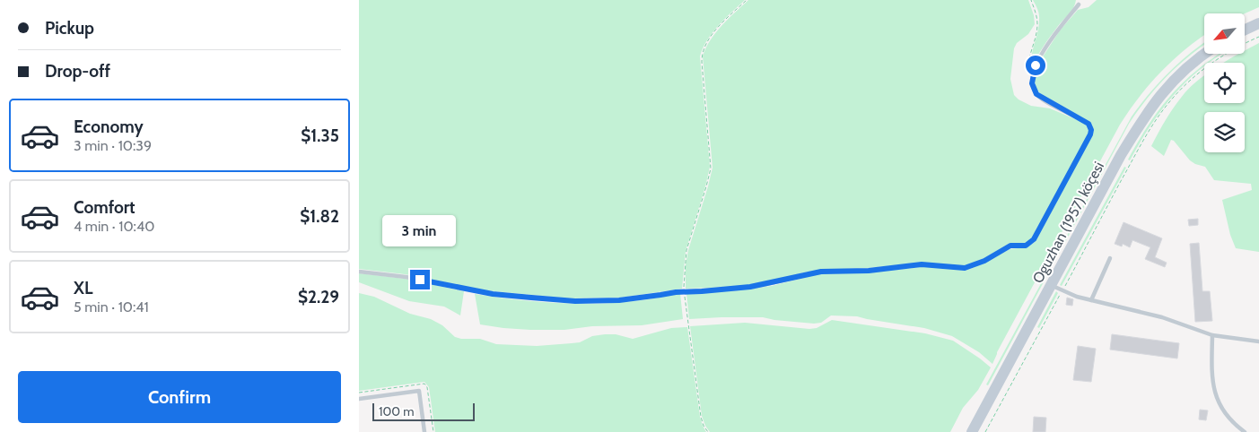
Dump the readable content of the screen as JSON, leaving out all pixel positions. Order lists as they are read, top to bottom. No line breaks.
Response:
{"streets":{"main road":["Oguzhan (1957) köçesi"]},"scale_bar":"100 m","north":"bottom left","page":{"banner":["Pickup","Drop-off"],"list":[{"name":"Economy","note":"3 min · 10:39","value":"$1.35"},{"name":"Comfort","note":"4 min · 10:40","value":"$1.82"},{"name":"XL","note":"5 min · 10:41","value":"$2.29"}],"bubble":"3 min","buttons":"Confirm","scale":"100 m"}}
